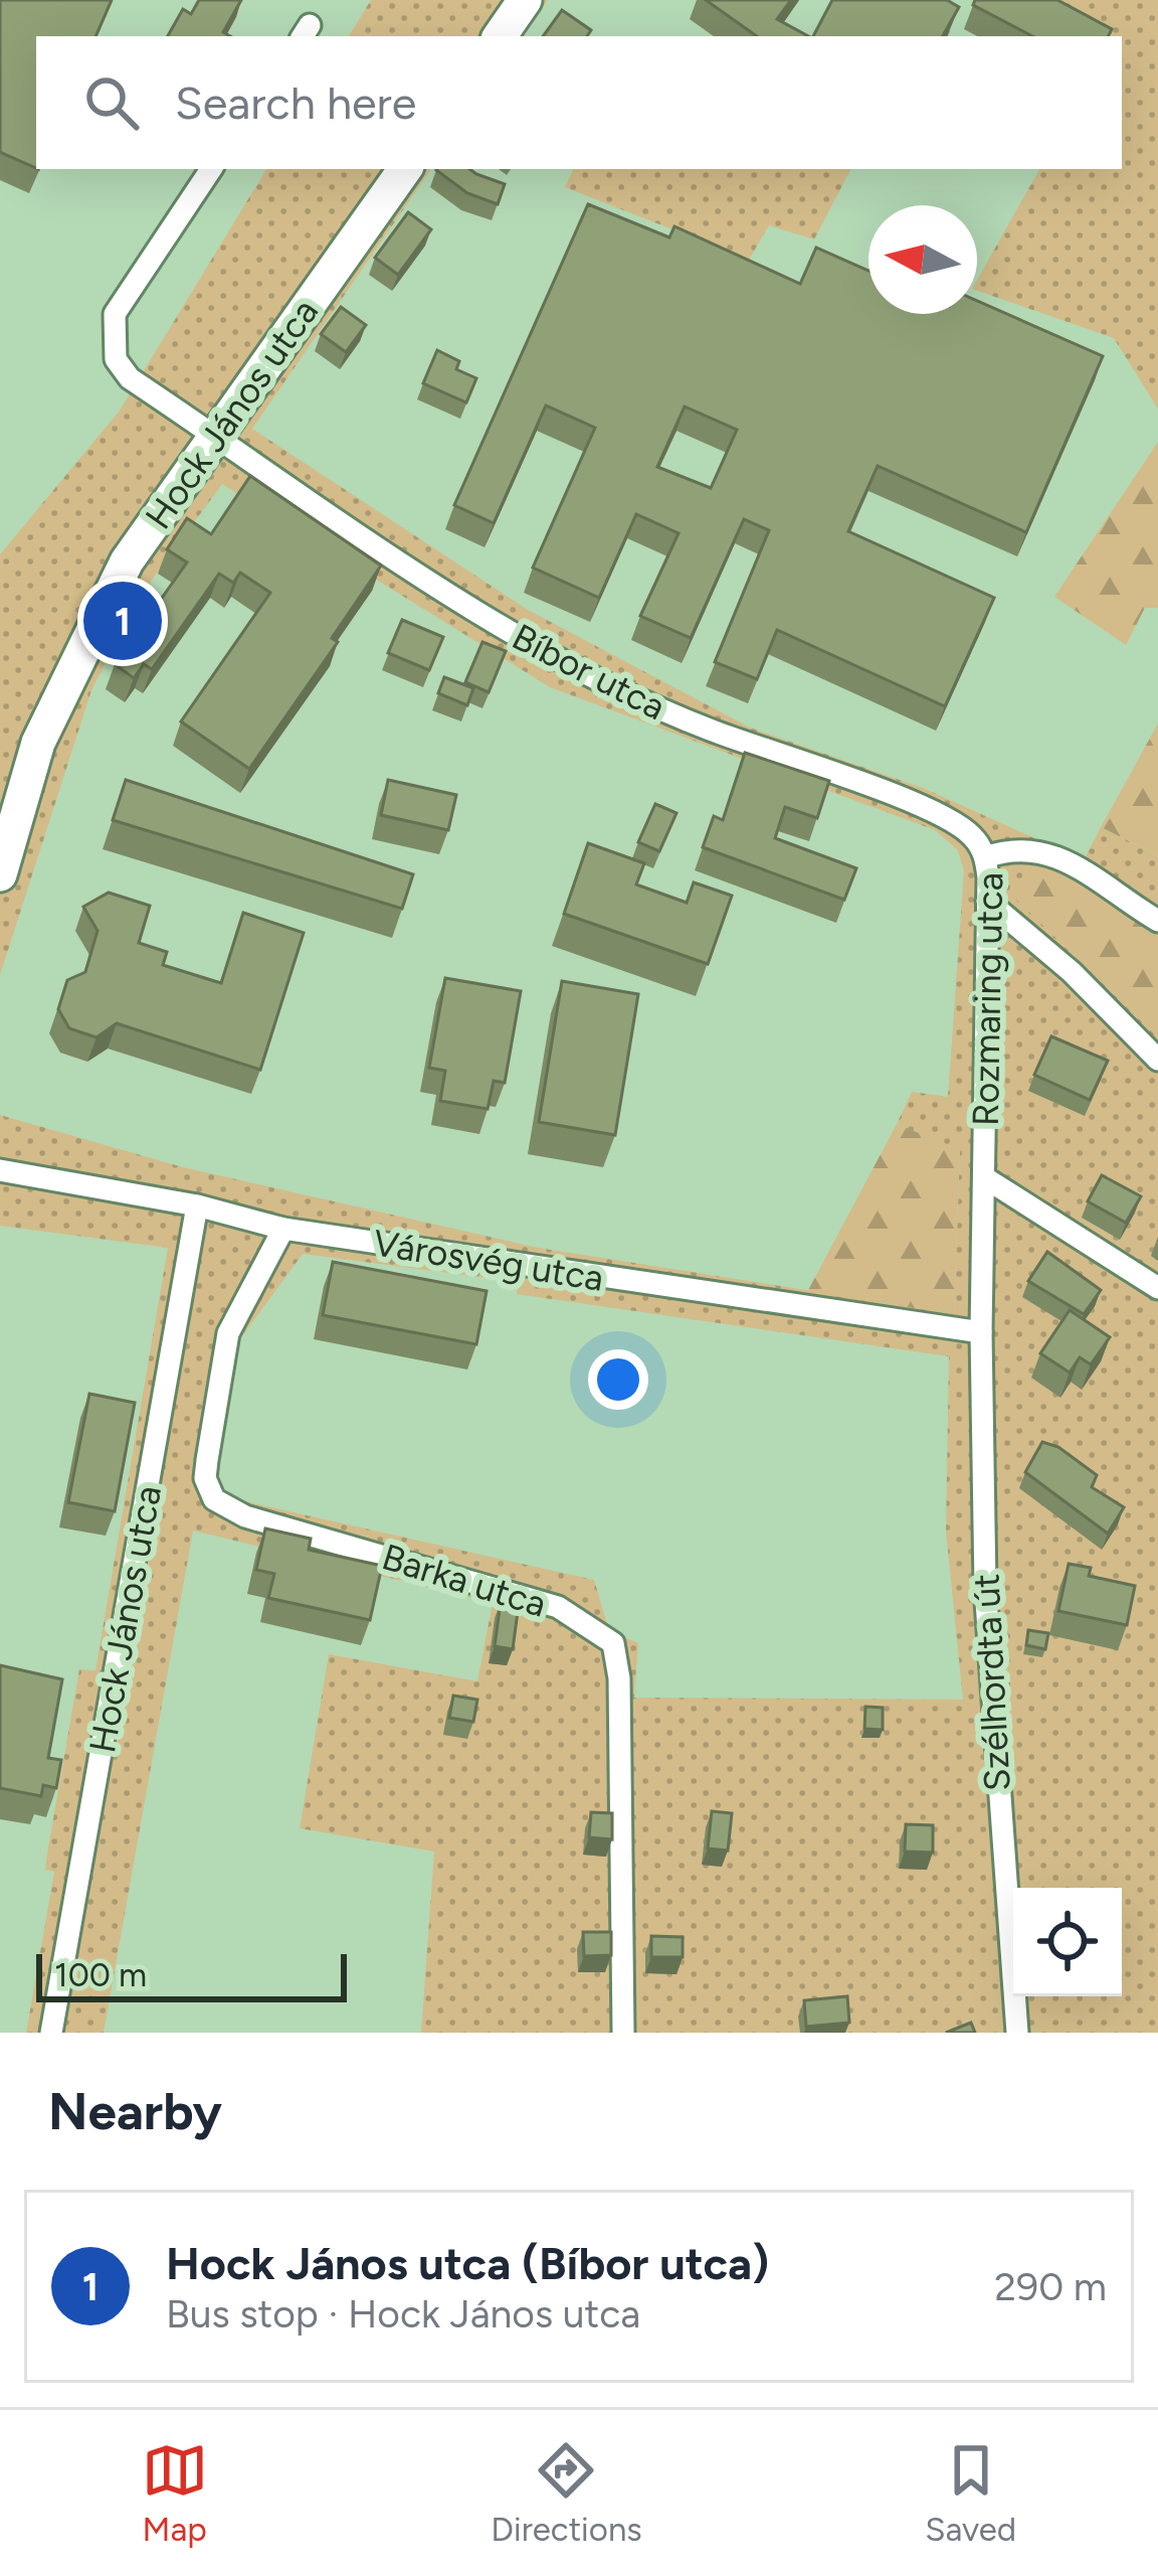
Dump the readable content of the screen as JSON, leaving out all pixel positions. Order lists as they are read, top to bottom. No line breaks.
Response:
{"streets":{"main road":["Hock János utca"],"street":["Bíbor utca","Rozmaring utca","Városvég utca","Barka utca","Szélhordta út"]},"crossings":[["Hock János utca","Bíbor utca"],["Hock János utca","Városvég utca"],["Bíbor utca","Rozmaring utca"],["Rozmaring utca","Városvég utca"],["Rozmaring utca","Szélhordta út"],["Városvég utca","Barka utca"],["Városvég utca","Szélhordta út"]],"scale_bar":"100 m","north":"left","page":{"search":"Search here","pins":"1","scale":"100 m","heading":"Nearby","list":[{"mark":"1","name":"Hock János utca (Bíbor utca)","note":"Bus stop · Hock János utca","value":"290 m"}],"nav":["Map","Directions","Saved"]}}
